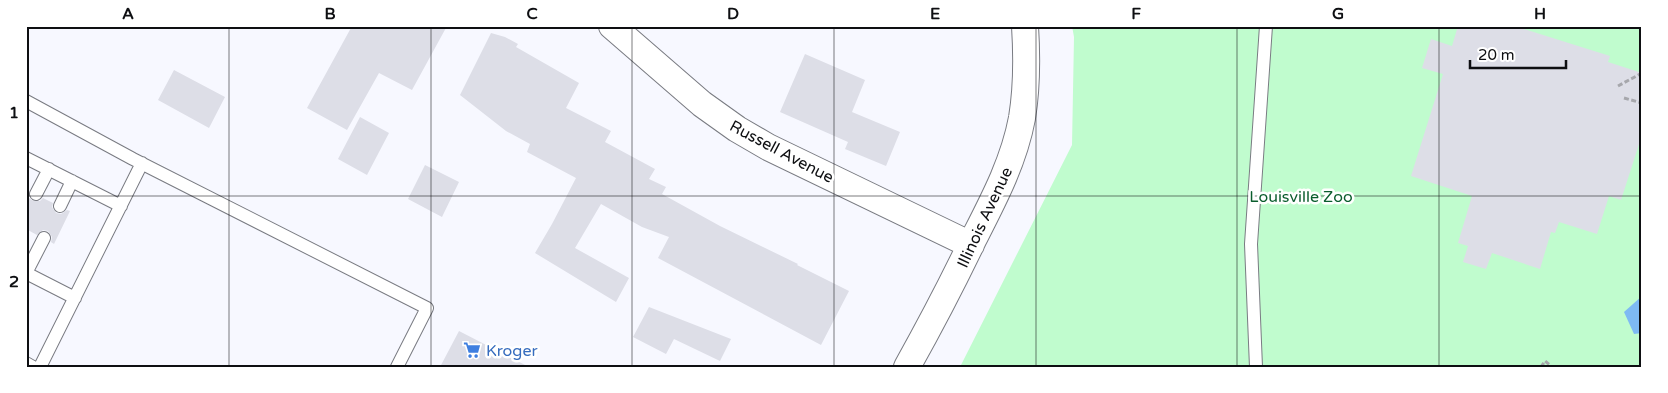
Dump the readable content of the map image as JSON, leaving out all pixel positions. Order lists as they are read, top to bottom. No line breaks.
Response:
{"streets":{"street":["Russell Avenue","Illinois Avenue"]},"crossings":[["Russell Avenue","Illinois Avenue"]],"parks":["Louisville Zoo"],"places":{"supermarket":["Kroger"]},"scale_bar":"20 m","grid":{"columns":["A","B","C","D","E","F","G","H"],"rows":["1","2"]}}
